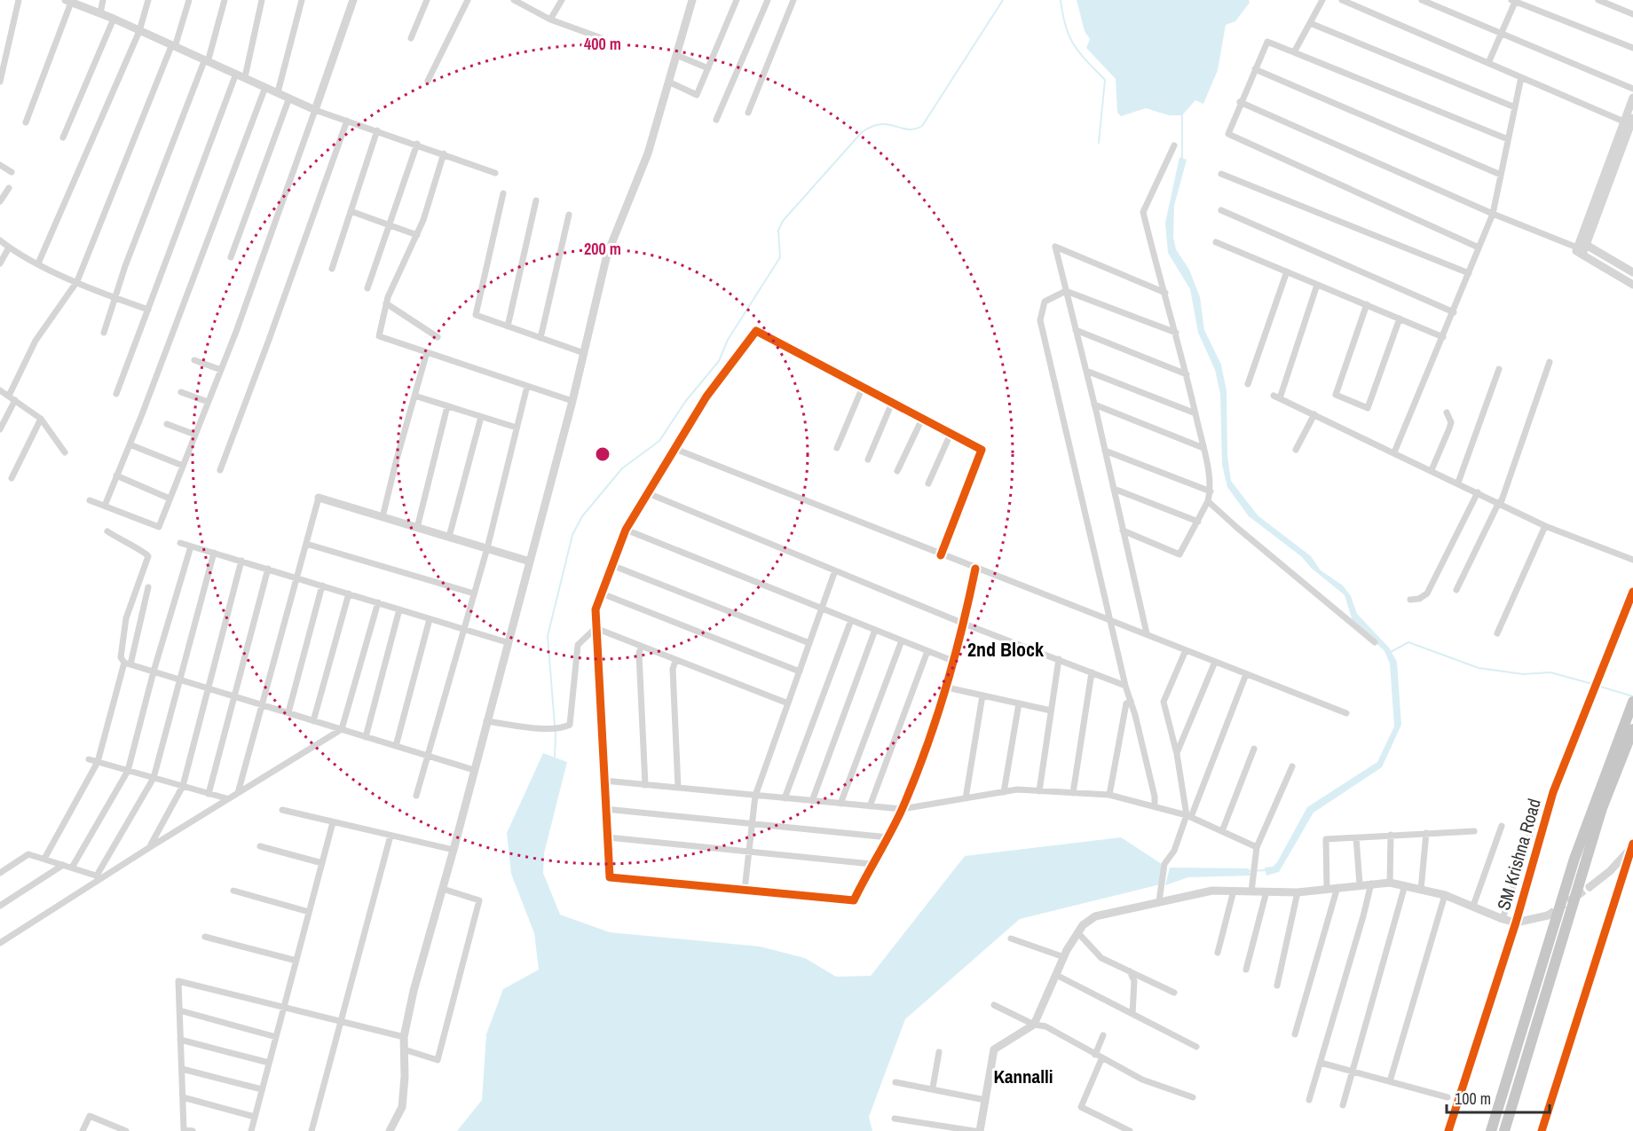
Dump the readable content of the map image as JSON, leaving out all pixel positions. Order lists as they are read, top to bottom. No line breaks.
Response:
{"streets":{"street":["SM Krishna Road"]},"districts":["2nd Block","Kannalli"],"scale_bar":"100 m","rings":["400 m","200 m"]}
